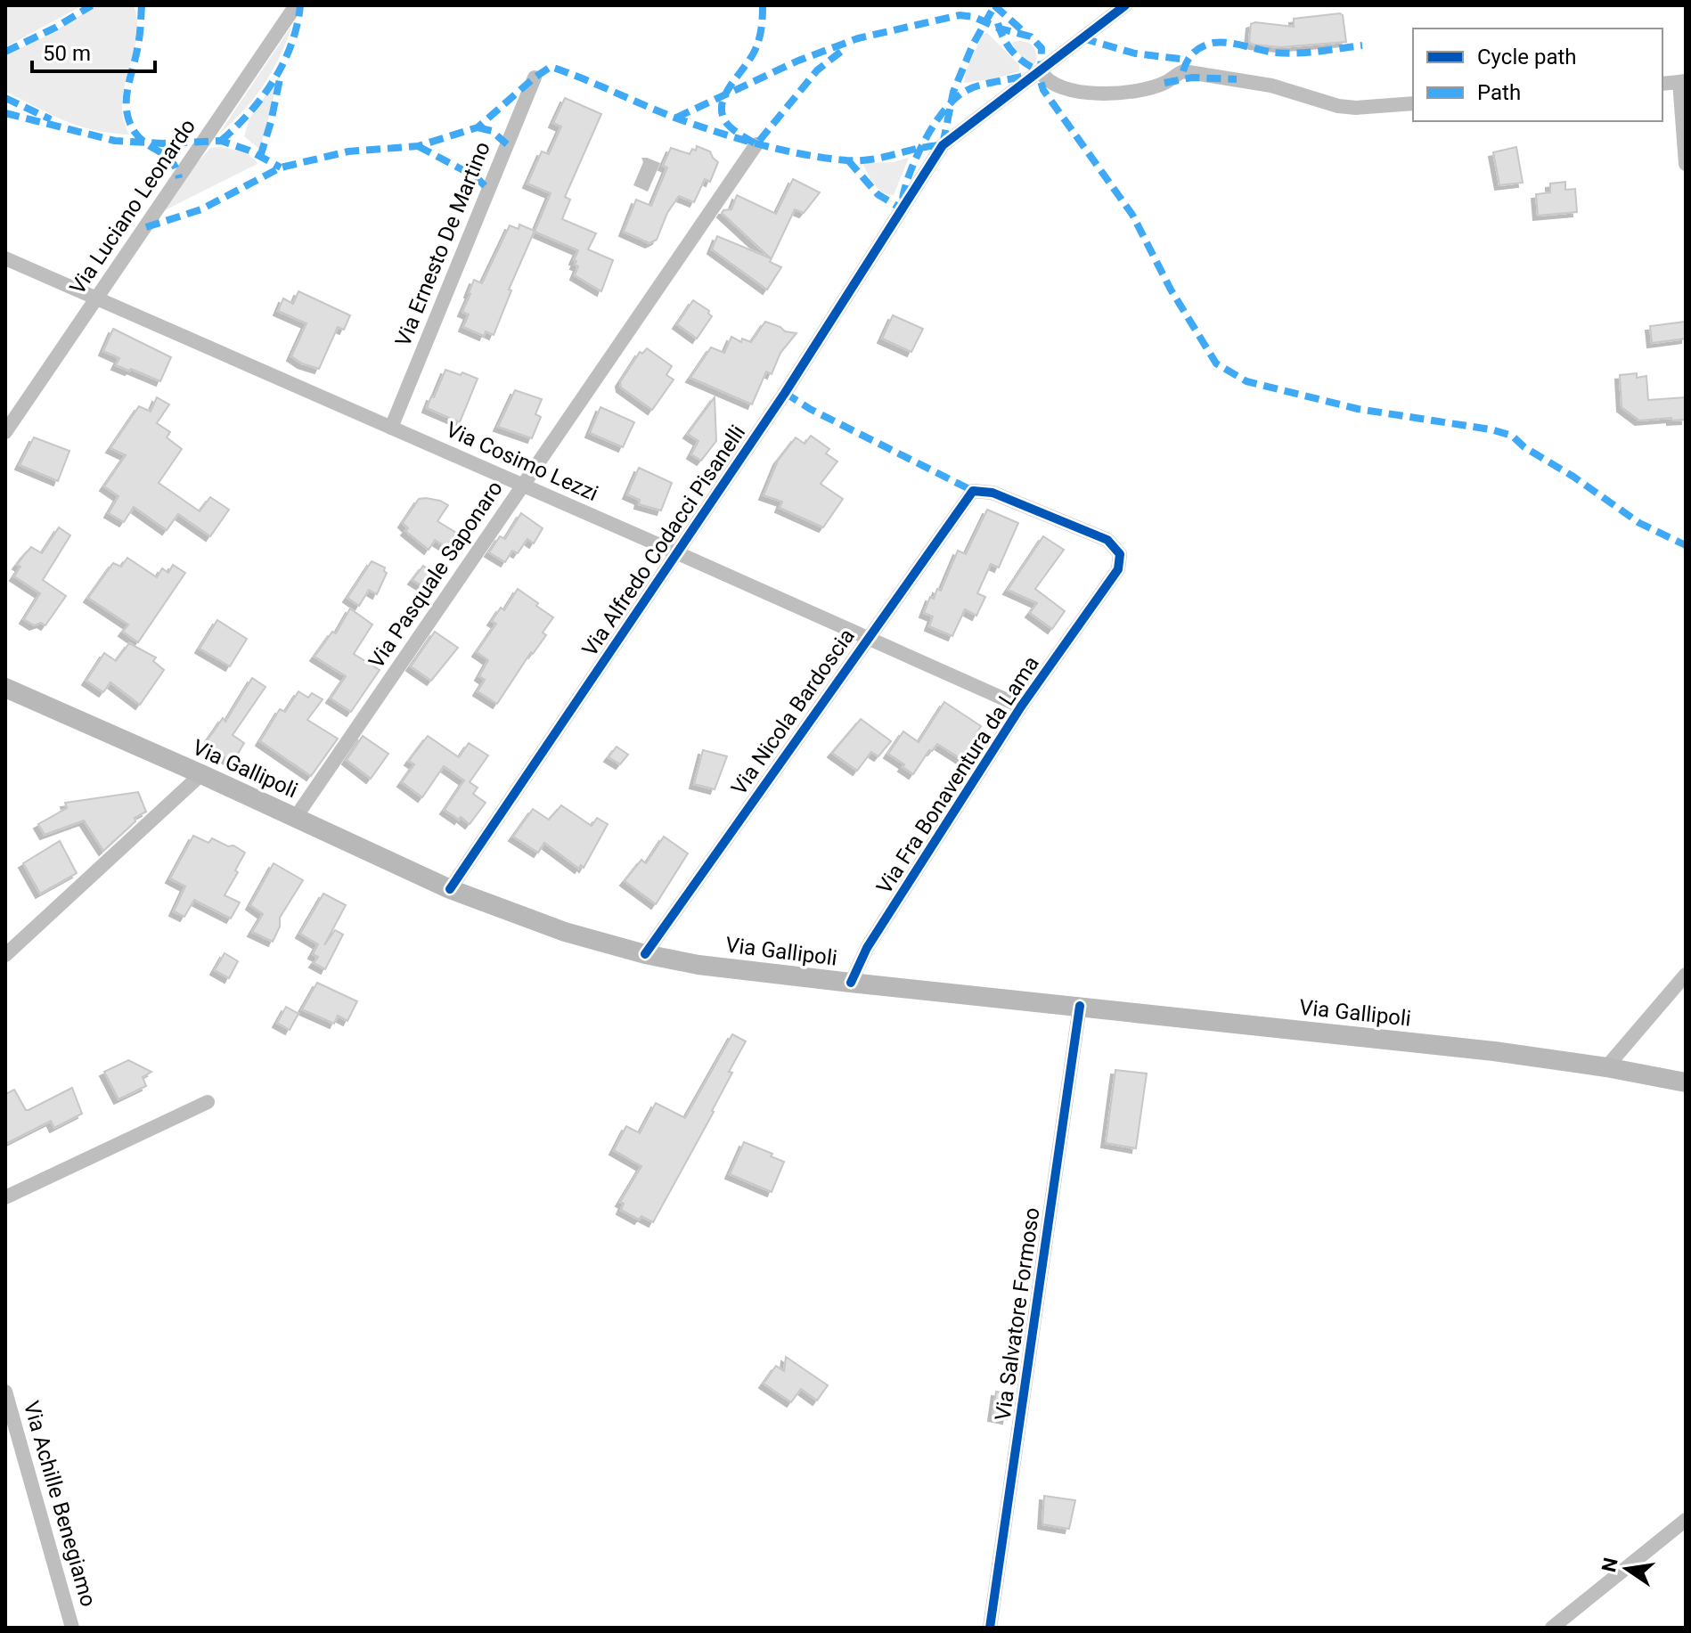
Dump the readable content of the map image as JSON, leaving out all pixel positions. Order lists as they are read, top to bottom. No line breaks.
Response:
{"streets":{"main road":["Via Gallipoli"],"street":["Via Luciano Leonardo","Via Ernesto De Martino","Via Cosimo Lezzi","Via Alfredo Codacci Pisanelli","Via Pasquale Saponaro","Via Nicola Bardoscia","Via Fra Bonaventura da Lama","Via Salvatore Formoso","Via Achille Benegiamo"]},"crossings":[["Via Luciano Leonardo","Via Cosimo Lezzi"],["Via Ernesto De Martino","Via Cosimo Lezzi"],["Via Cosimo Lezzi","Via Alfredo Codacci Pisanelli"],["Via Cosimo Lezzi","Via Pasquale Saponaro"],["Via Cosimo Lezzi","Via Nicola Bardoscia"],["Via Cosimo Lezzi","Via Fra Bonaventura da Lama"],["Via Alfredo Codacci Pisanelli","Via Gallipoli"],["Via Pasquale Saponaro","Via Gallipoli"],["Via Nicola Bardoscia","Via Gallipoli"],["Via Nicola Bardoscia","Via Fra Bonaventura da Lama"],["Via Gallipoli","Via Fra Bonaventura da Lama"],["Via Gallipoli","Via Salvatore Formoso"]],"legend":["Cycle path","Path"],"scale_bar":"50 m","north":"left"}
